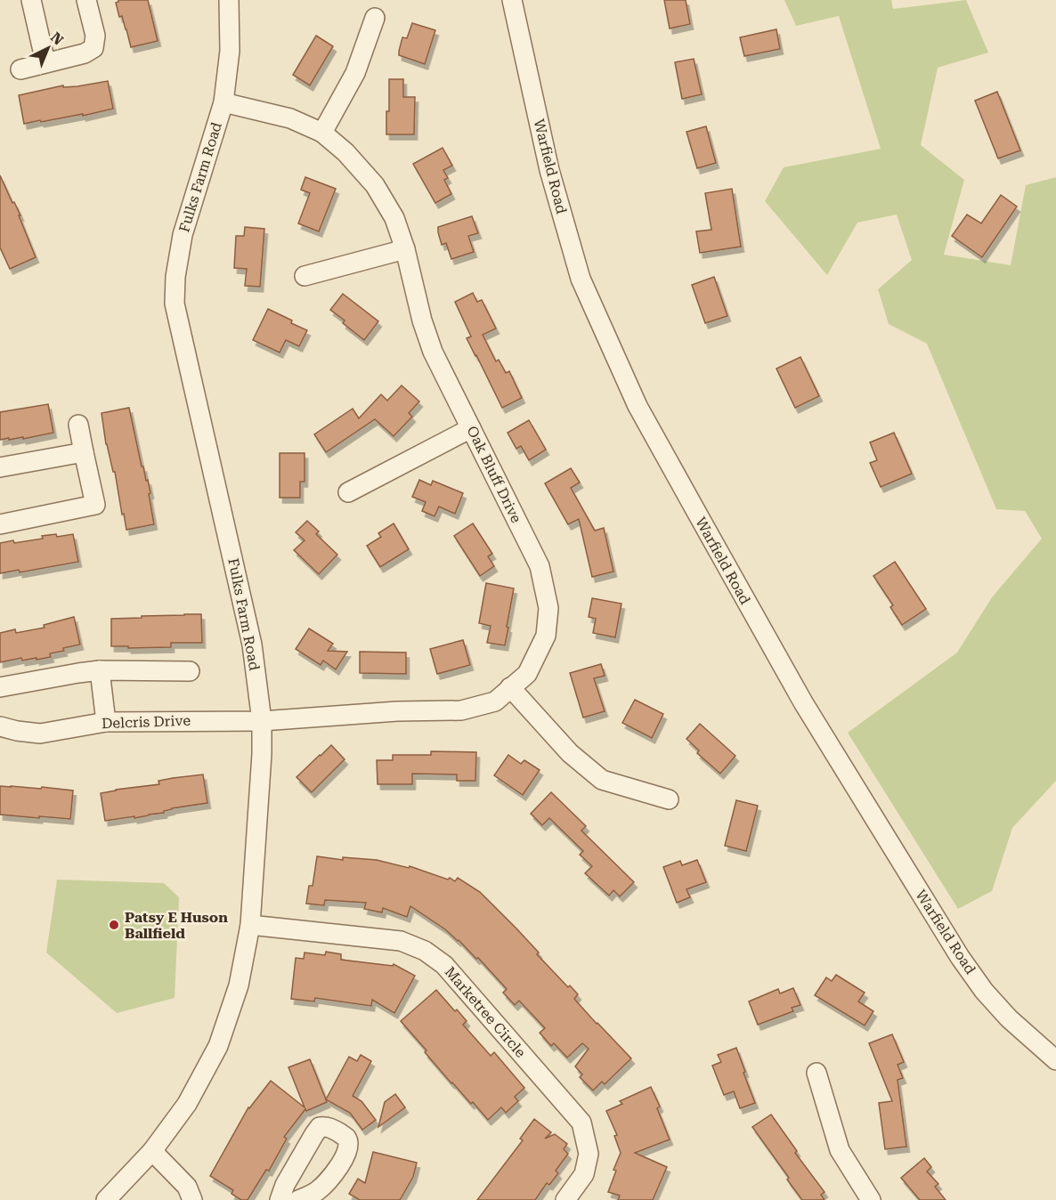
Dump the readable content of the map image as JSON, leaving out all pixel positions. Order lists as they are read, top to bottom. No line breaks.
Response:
{"streets":{"street":["Warfield Road","Fulks Farm Road","Oak Bluff Drive","Delcris Drive","Marketree Circle"]},"crossings":[["Fulks Farm Road","Oak Bluff Drive"],["Fulks Farm Road","Delcris Drive"],["Fulks Farm Road","Marketree Circle"],["Oak Bluff Drive","Delcris Drive"]],"places":["Patsy E Huson Ballfield"],"north":"top right"}
